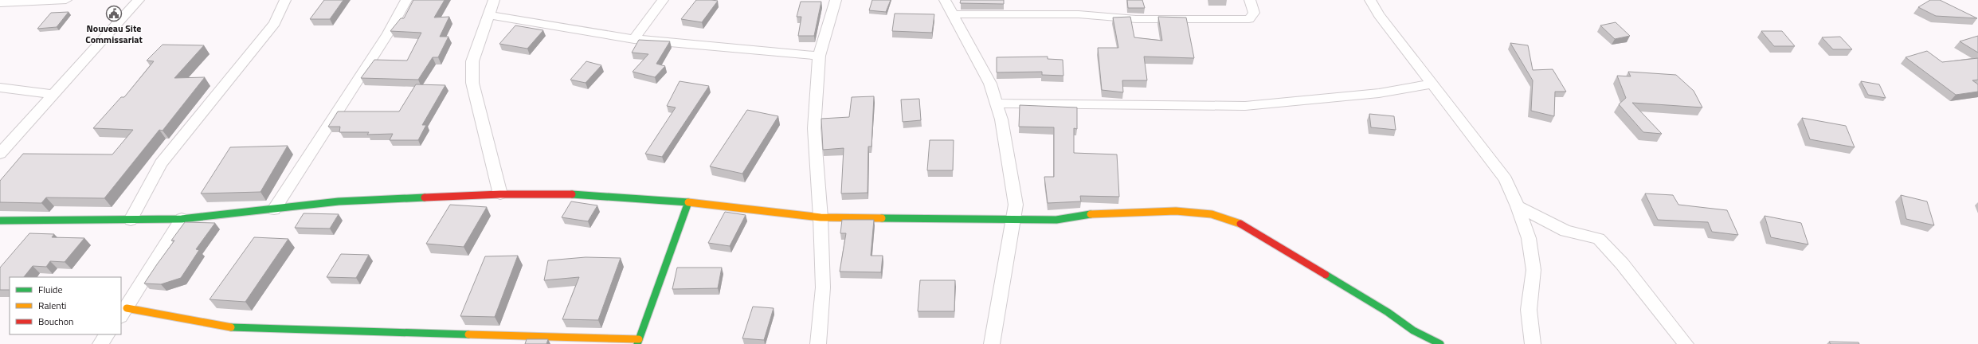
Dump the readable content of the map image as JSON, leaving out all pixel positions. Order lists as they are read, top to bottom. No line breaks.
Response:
{"places":{"public building":["Nouveau Site Commissariat"]},"legend":["Fluide","Ralenti","Bouchon"]}
